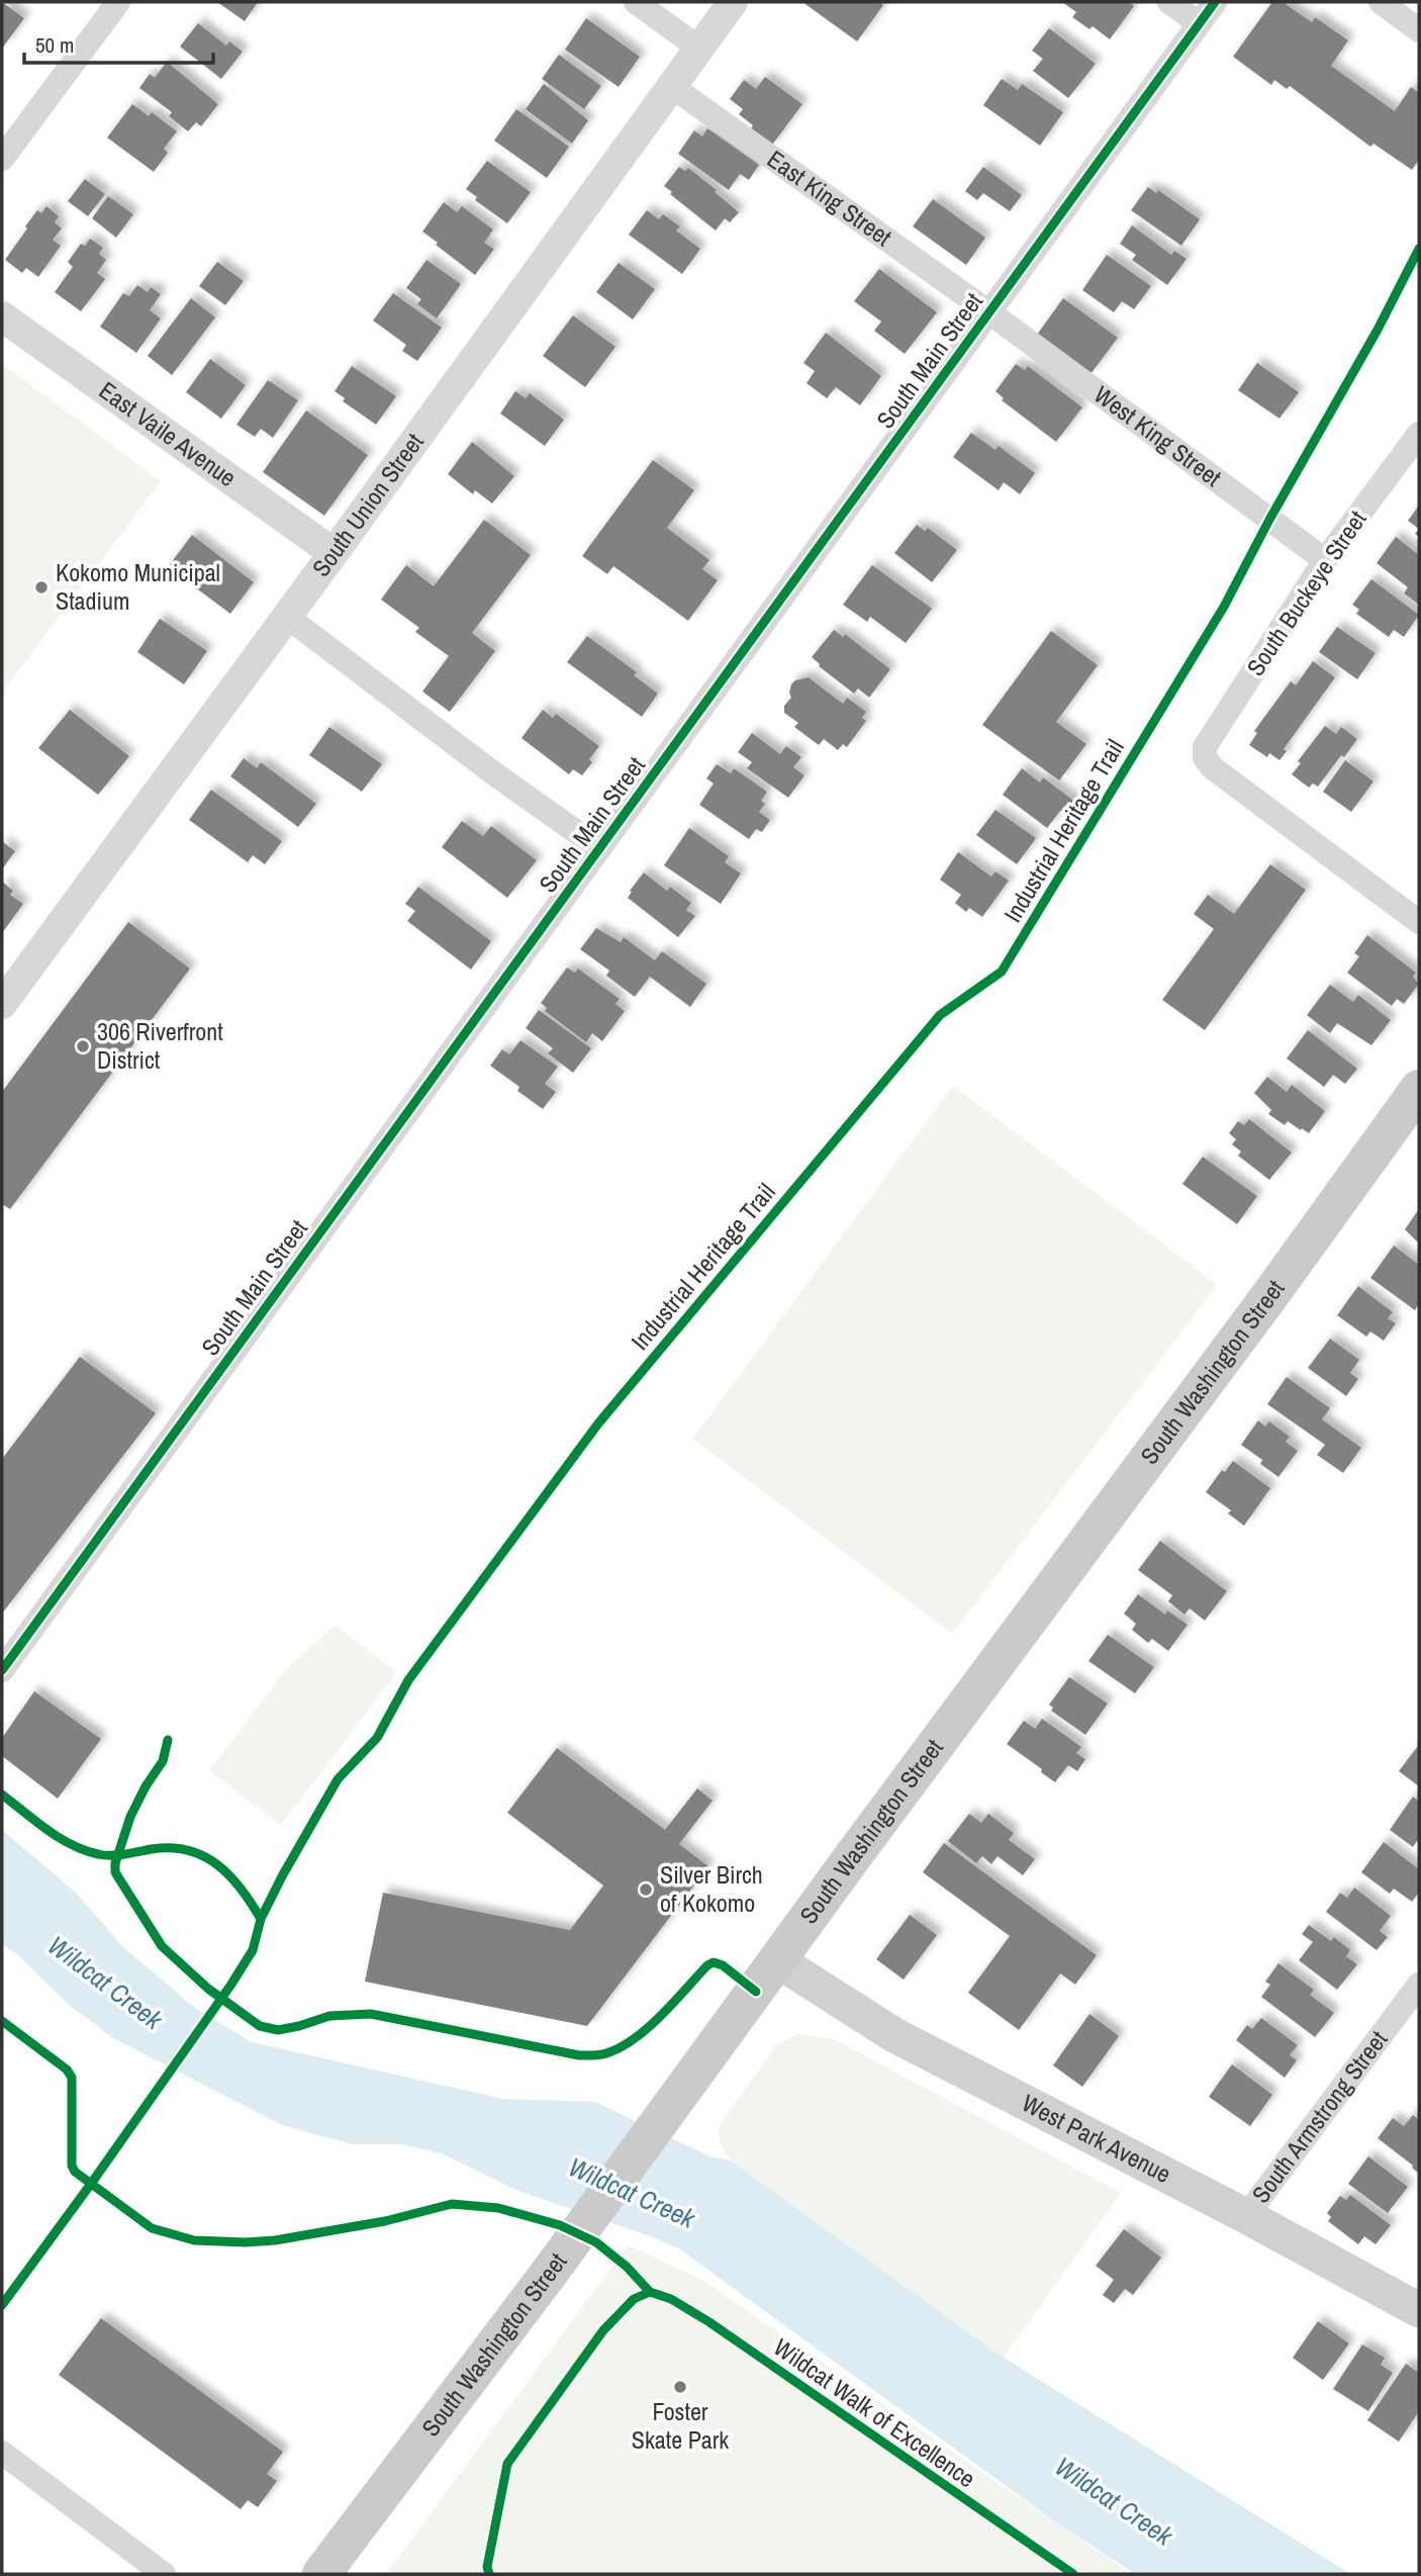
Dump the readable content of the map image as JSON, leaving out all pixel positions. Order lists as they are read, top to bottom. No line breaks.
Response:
{"streets":{"main road":["South Washington Street","West Park Avenue"],"street":["East King Street","South Main Street","East Vaile Avenue","West King Street","South Union Street","South Buckeye Street","South Armstrong Street"],"cycle path":["Industrial Heritage Trail","Wildcat Walk of Excellence"]},"crossings":[["East King Street","South Main Street"],["East King Street","West King Street"],["East King Street","South Union Street"],["South Main Street","West King Street"],["East Vaile Avenue","South Union Street"],["West King Street","South Buckeye Street"],["South Washington Street","West Park Avenue"],["South Armstrong Street","West Park Avenue"]],"water":["Wildcat Creek"],"places":["Kokomo Municipal Stadium","306 Riverfront District","Silver Birch of Kokomo","Foster Skate Park"],"scale_bar":"50 m"}
